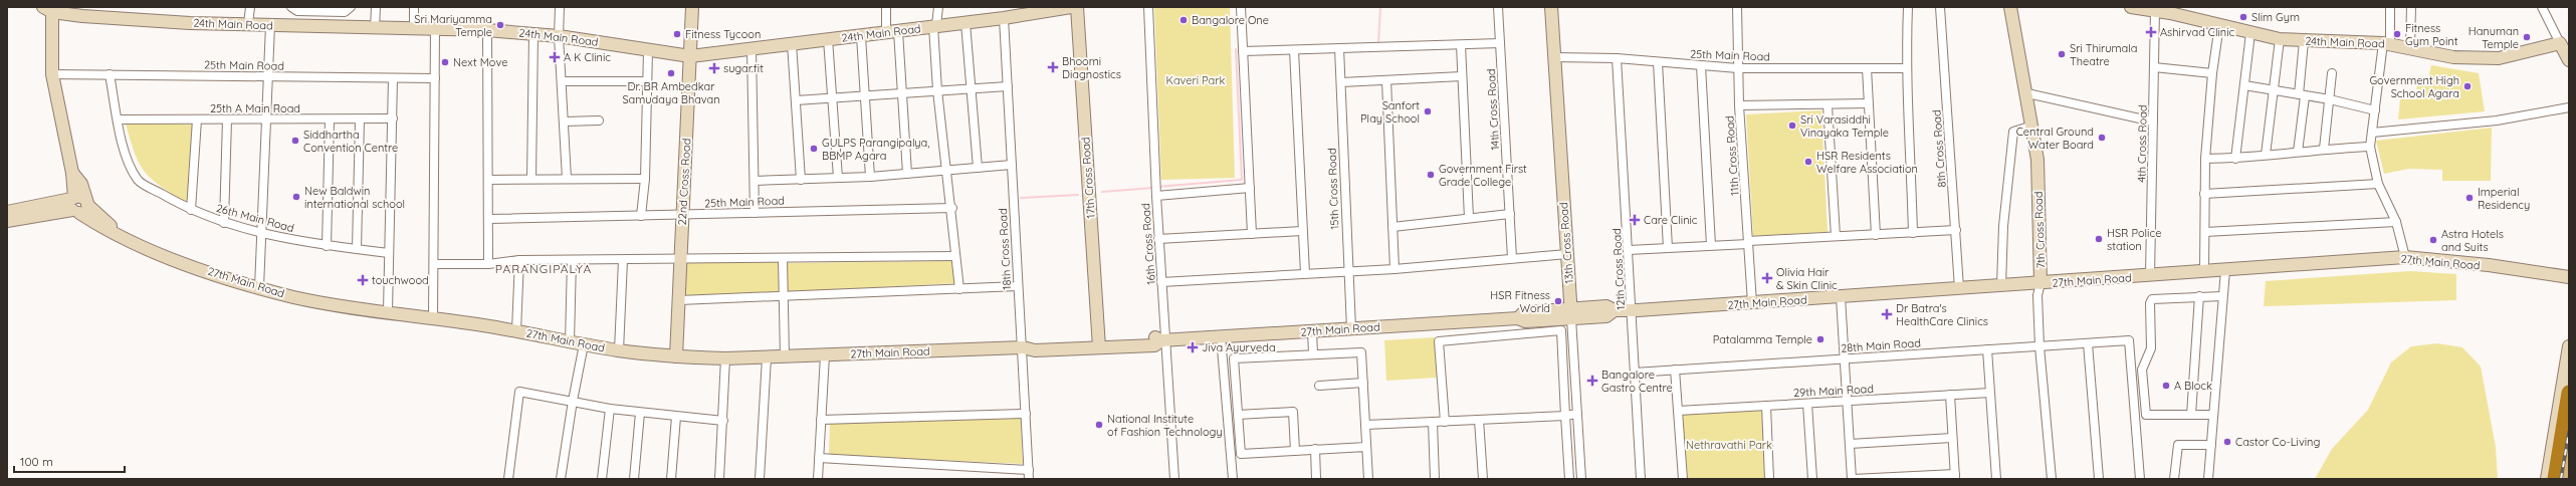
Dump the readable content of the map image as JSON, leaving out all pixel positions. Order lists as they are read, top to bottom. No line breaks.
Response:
{"streets":{"street":["24th Main Road","25th Main Road","25th A Main Road","14th Cross Road","4th Cross Road","8th Cross Road","11th Cross Road","17th Cross Road","22nd Cross Road","15th Cross Road","26th Main Road","7th Cross Road","13th Cross Road","16th Cross Road","18th Cross Road","27th Main Road","12th Cross Road","28th Main Road","29th Main Road"]},"crossings":[["24th Main Road","4th Cross Road"],["24th Main Road","22nd Cross Road"],["24th Main Road","18th Cross Road"],["25th Main Road","11th Cross Road"],["25th Main Road","22nd Cross Road"],["25th Main Road","26th Main Road"],["25th Main Road","13th Cross Road"],["25th Main Road","12th Cross Road"],["25th A Main Road","26th Main Road"],["4th Cross Road","27th Main Road"],["8th Cross Road","27th Main Road"],["11th Cross Road","27th Main Road"],["17th Cross Road","27th Main Road"],["22nd Cross Road","27th Main Road"],["15th Cross Road","27th Main Road"],["7th Cross Road","27th Main Road"],["7th Cross Road","28th Main Road"],["13th Cross Road","27th Main Road"],["16th Cross Road","27th Main Road"],["18th Cross Road","27th Main Road"],["27th Main Road","12th Cross Road"],["12th Cross Road","28th Main Road"]],"districts":["PARANGIPALYA"],"parks":["Kaveri Park","Nethravathi Park"],"places":{"other":["Slim Gym","Bangalore One","Sri Mariyamma Temple","Fitness Tycoon","Fitness Gym Point","Hanuman Temple","Sri Thirumala Theatre","Next Move","Dr. BR Ambedkar Samudaya Bhavan","Government High School Agara","Sanfort Play School","Sri Varasiddhi Vinayaka Temple","Central Ground Water Board","Siddhartha Convention Centre","GULPS Parangipalya, BBMP Agara","HSR Residents Welfare Association","Government First Grade College","New Baldwin international school","Imperial Residency","HSR Police station","Astra Hotels and Suits","HSR Fitness World","Patalamma Temple","A Block","National Institute of Fashion Technology","Castor Co-Living"],"health":["Ashirvad Clinic","A K Clinic","Bhoomi Diagnostics","sugar.fit","Care Clinic","Olivia Hair & Skin Clinic","touchwood","Dr Batra's HealthCare Clinics","Jiva Ayurveda","Bangalore Gastro Centre"]},"scale_bar":"100 m"}
